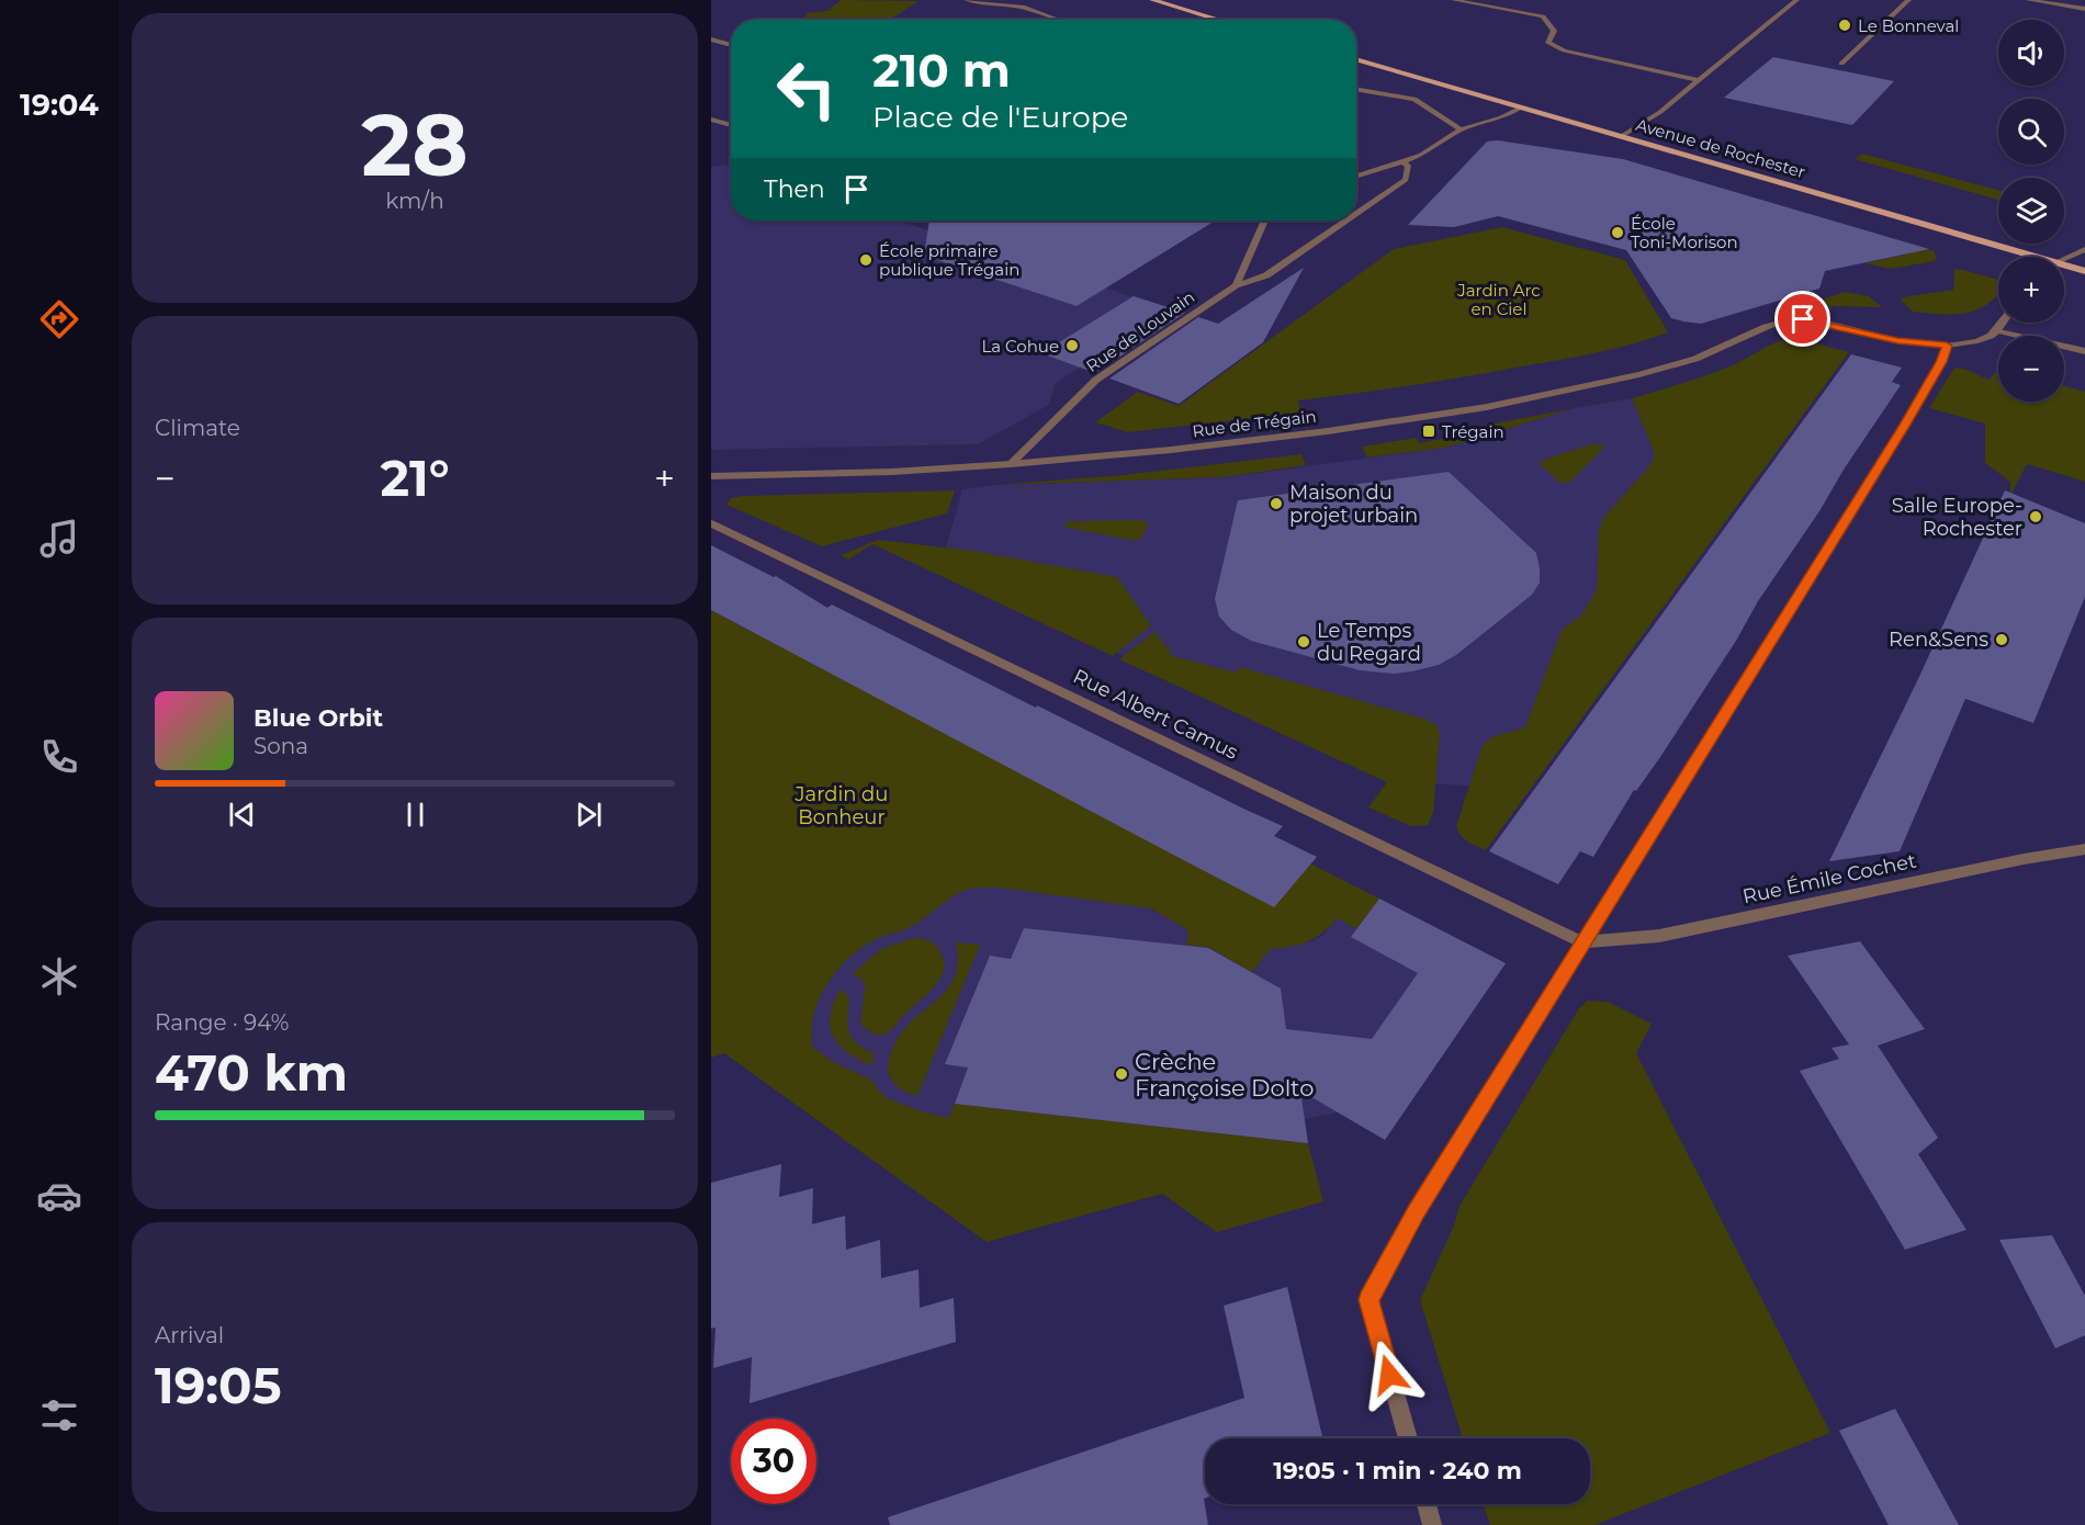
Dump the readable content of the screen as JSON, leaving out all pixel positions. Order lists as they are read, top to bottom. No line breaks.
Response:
{"streets":{"main road":["Avenue de Rochester"],"street":["Rue de Louvain","Rue de Trégain","Rue Albert Camus","Rue Émile Cochet"]},"crossings":[["Rue de Louvain","Rue de Trégain"],["Rue Albert Camus","Rue Émile Cochet"]],"parks":["Jardin Arc en Ciel","Jardin du Bonheur"],"places":{"other":["Le Bonneval","École Toni-Morison","École primaire publique Trégain","La Cohue","Maison du projet urbain","Salle Europe- Rochester","Ren&Sens","Le Temps du Regard","Crèche Françoise Dolto"],"transit":["Trégain"]},"page":{"tabs":"19:04","tile":[["28","km/h"],"Climate",["Range · 94%","470 km"],["Arrival","19:05"]],"map_buttons":["+","−"],"turn":["210 m","Place de l'Europe"],"then":"Then","heat":["−","21°","+"],"song":["Blue Orbit","Sona"],"limit":"30","trip":"19:05 · 1 min · 240 m"}}
